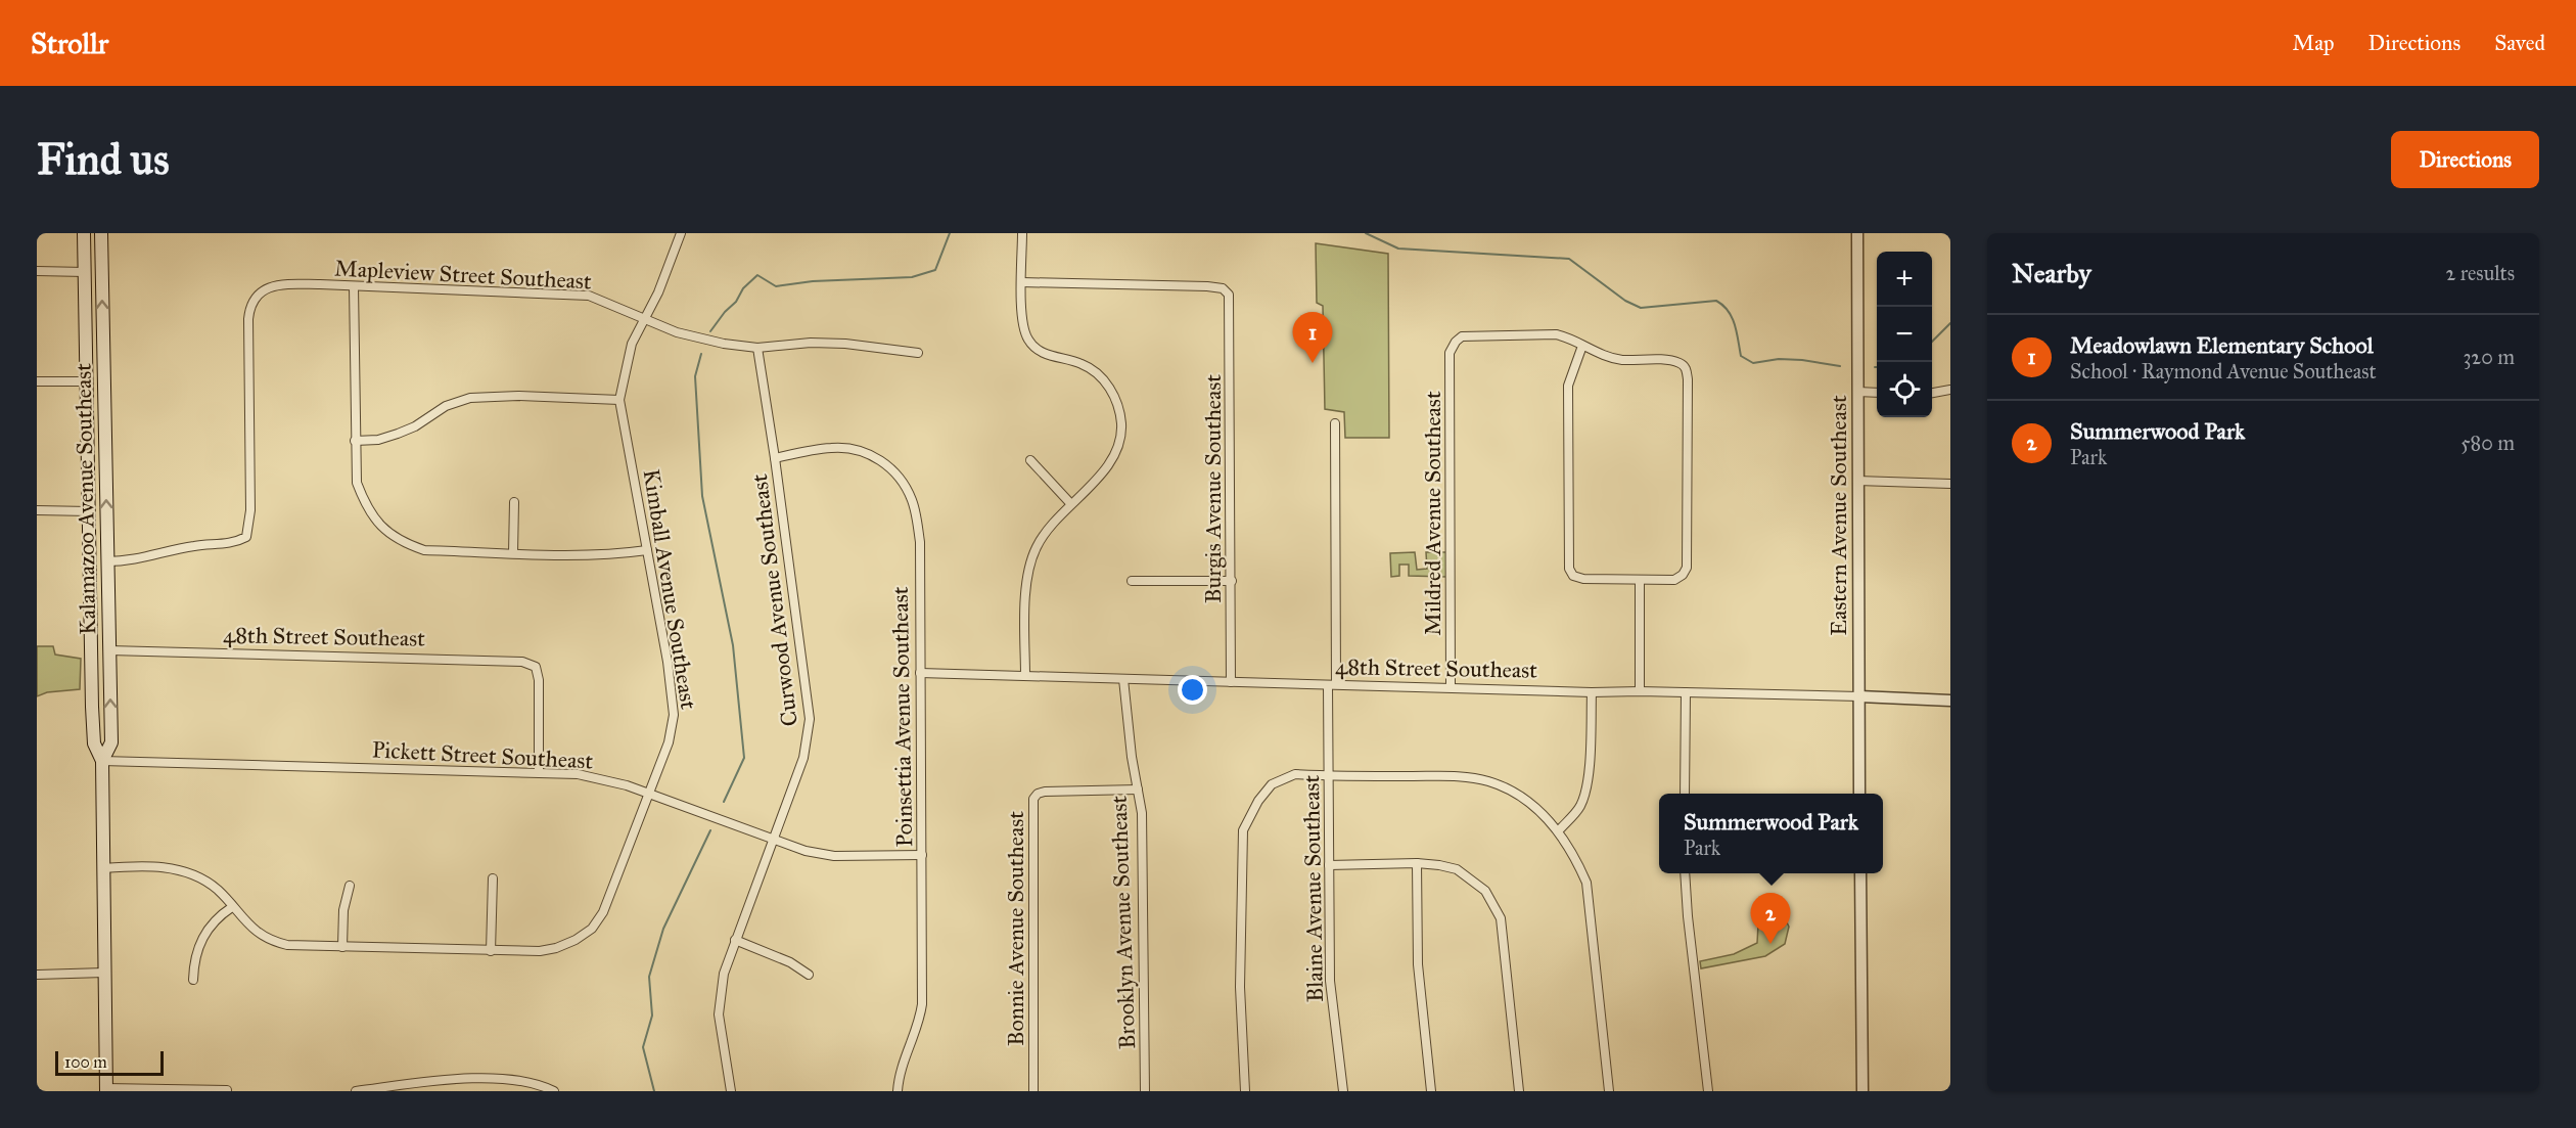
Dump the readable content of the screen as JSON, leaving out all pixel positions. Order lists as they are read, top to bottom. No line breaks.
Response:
{"streets":{"main road":["Kalamazoo Avenue Southeast"],"street":["Mapleview Street Southeast","Burgis Avenue Southeast","Mildred Avenue Southeast","Eastern Avenue Southeast","Kimball Avenue Southeast","Curwood Avenue Southeast","48th Street Southeast","Poinsettia Avenue Southeast","Pickett Street Southeast","Blaine Avenue Southeast","Brooklyn Avenue Southeast","Bonnie Avenue Southeast"]},"crossings":[["Mapleview Street Southeast","Kalamazoo Avenue Southeast"],["Mapleview Street Southeast","Kimball Avenue Southeast"],["Mapleview Street Southeast","Curwood Avenue Southeast"],["Burgis Avenue Southeast","48th Street Southeast"],["Kalamazoo Avenue Southeast","48th Street Southeast"],["Kalamazoo Avenue Southeast","Pickett Street Southeast"],["Mildred Avenue Southeast","48th Street Southeast"],["Eastern Avenue Southeast","48th Street Southeast"],["Kimball Avenue Southeast","Pickett Street Southeast"],["Curwood Avenue Southeast","Poinsettia Avenue Southeast"],["Curwood Avenue Southeast","Pickett Street Southeast"],["48th Street Southeast","Poinsettia Avenue Southeast"],["48th Street Southeast","Pickett Street Southeast"],["48th Street Southeast","Blaine Avenue Southeast"],["48th Street Southeast","Brooklyn Avenue Southeast"],["Poinsettia Avenue Southeast","Pickett Street Southeast"],["Brooklyn Avenue Southeast","Bonnie Avenue Southeast"]],"scale_bar":"100 m","page":{"header":"Strollr","nav":["Map","Directions","Saved"],"buttons":"Directions","title":"Find us","heading":["Nearby","2 results"],"map_buttons":["+","−"],"pins":["1","2"],"list":[{"mark":"1","name":"Meadowlawn Elementary School","note":"School · Raymond Avenue Southeast","value":"320 m"},{"mark":"2","name":"Summerwood Park","note":"Park","value":"580 m"}],"popup":["Summerwood Park","Park"],"scale":"100 m"}}
